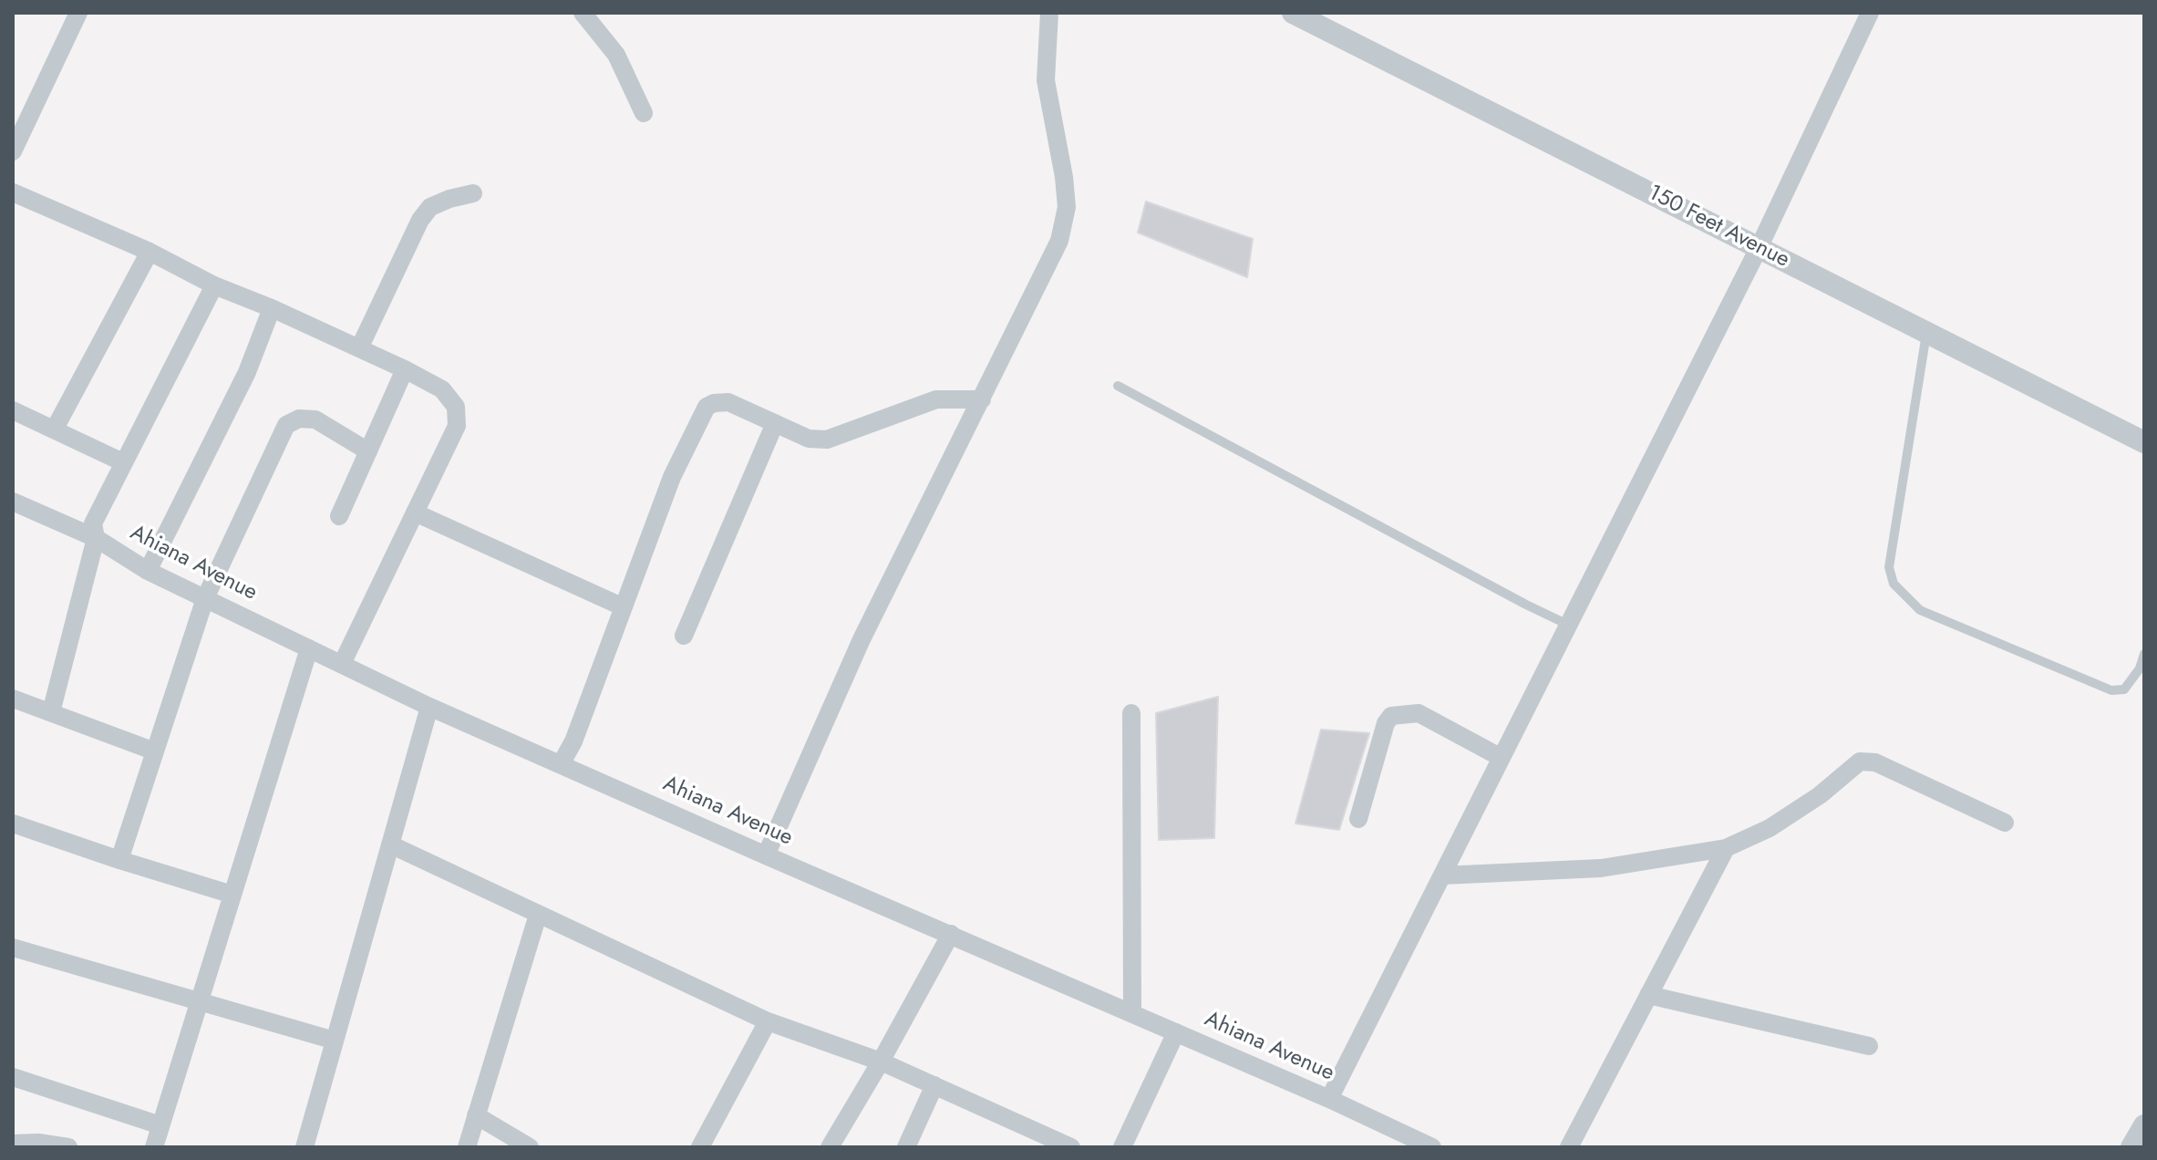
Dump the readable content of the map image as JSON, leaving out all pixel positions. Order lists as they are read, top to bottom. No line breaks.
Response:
{"streets":{"street":["150 Feet Avenue","Ahiana Avenue"]}}
